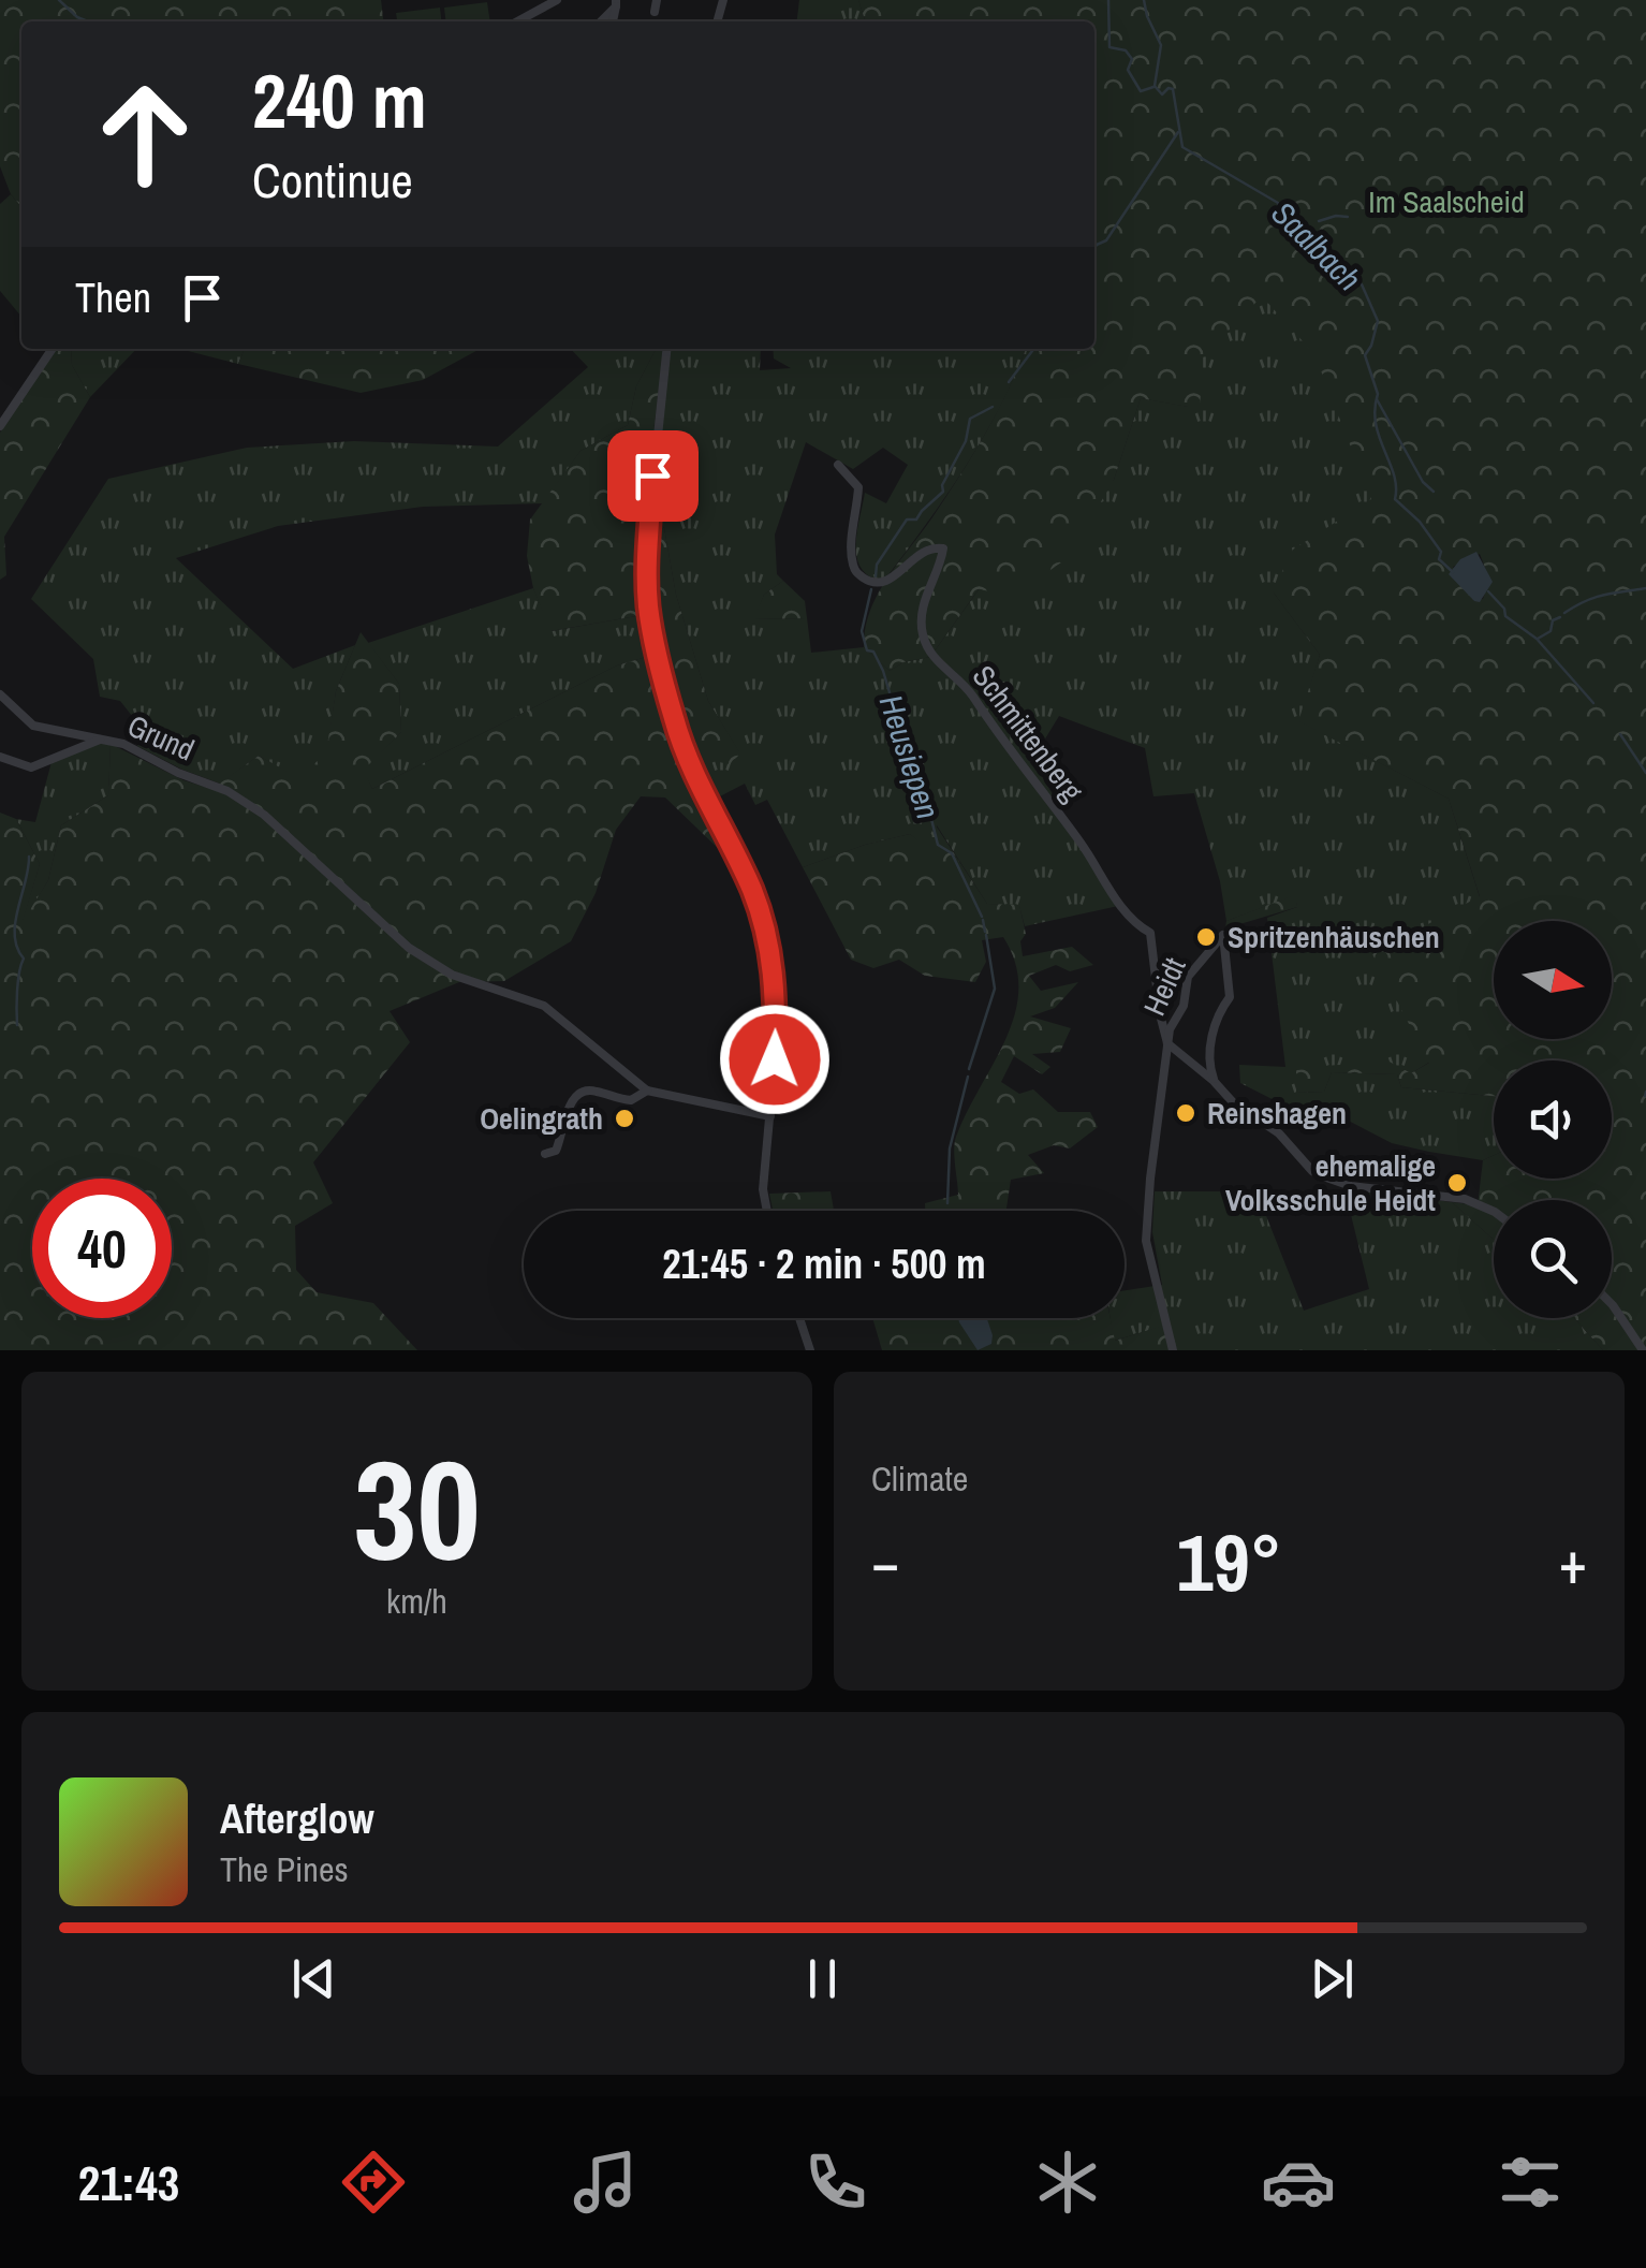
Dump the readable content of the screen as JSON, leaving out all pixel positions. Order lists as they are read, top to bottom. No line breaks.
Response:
{"streets":{"street":["Schmittenberg","Grund","Heidt"]},"crossings":[["Schmittenberg","Heidt"]],"water":["Saalbach","Heusiepen"],"parks":["Im Saalscheid"],"places":["Spritzenhäuschen","Reinshagen","Oelingrath","ehemalige Volksschule Heidt"],"north":"right","page":{"turn":["240 m","Continue"],"then":"Then","limit":"40","trip":"21:45 · 2 min · 500 m","tile":[["30","km/h"],"Climate"],"heat":["−","19°","+"],"song":["Afterglow","The Pines"],"tabs":"21:43"}}
